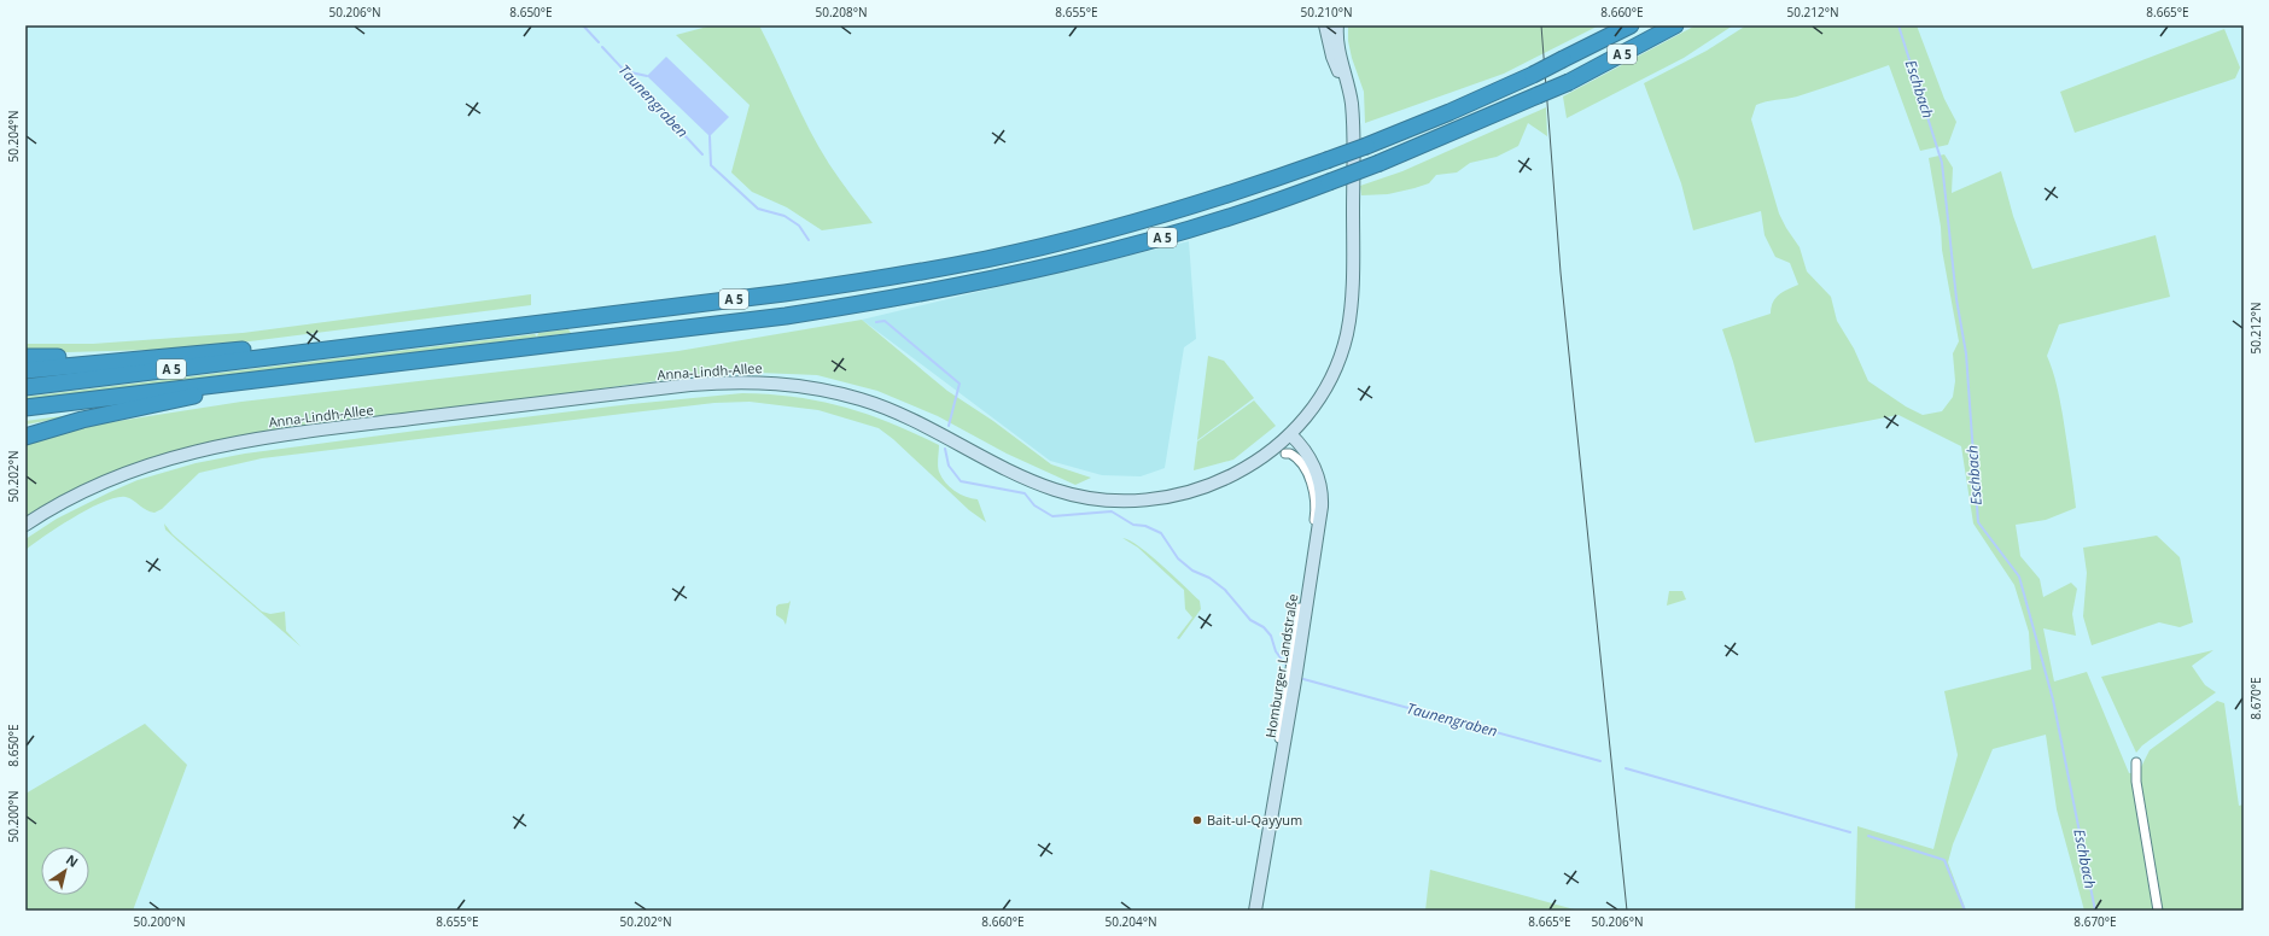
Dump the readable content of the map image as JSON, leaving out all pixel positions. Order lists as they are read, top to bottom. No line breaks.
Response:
{"streets":{"highway":["A 5"],"main road":["Anna-Lindh-Allee","Homburger Landstraße"]},"crossings":[["Anna-Lindh-Allee","Homburger Landstraße"]],"water":["Eschbach","Taunengraben"],"places":["Bait-ul-Qayyum"],"north":"top right","coordinates":["50.206°N","8.650°E","50.208°N","8.655°E","50.210°N","8.660°E","50.212°N","8.665°E","50.204°N","50.202°N","8.670°E","50.200°N"]}
